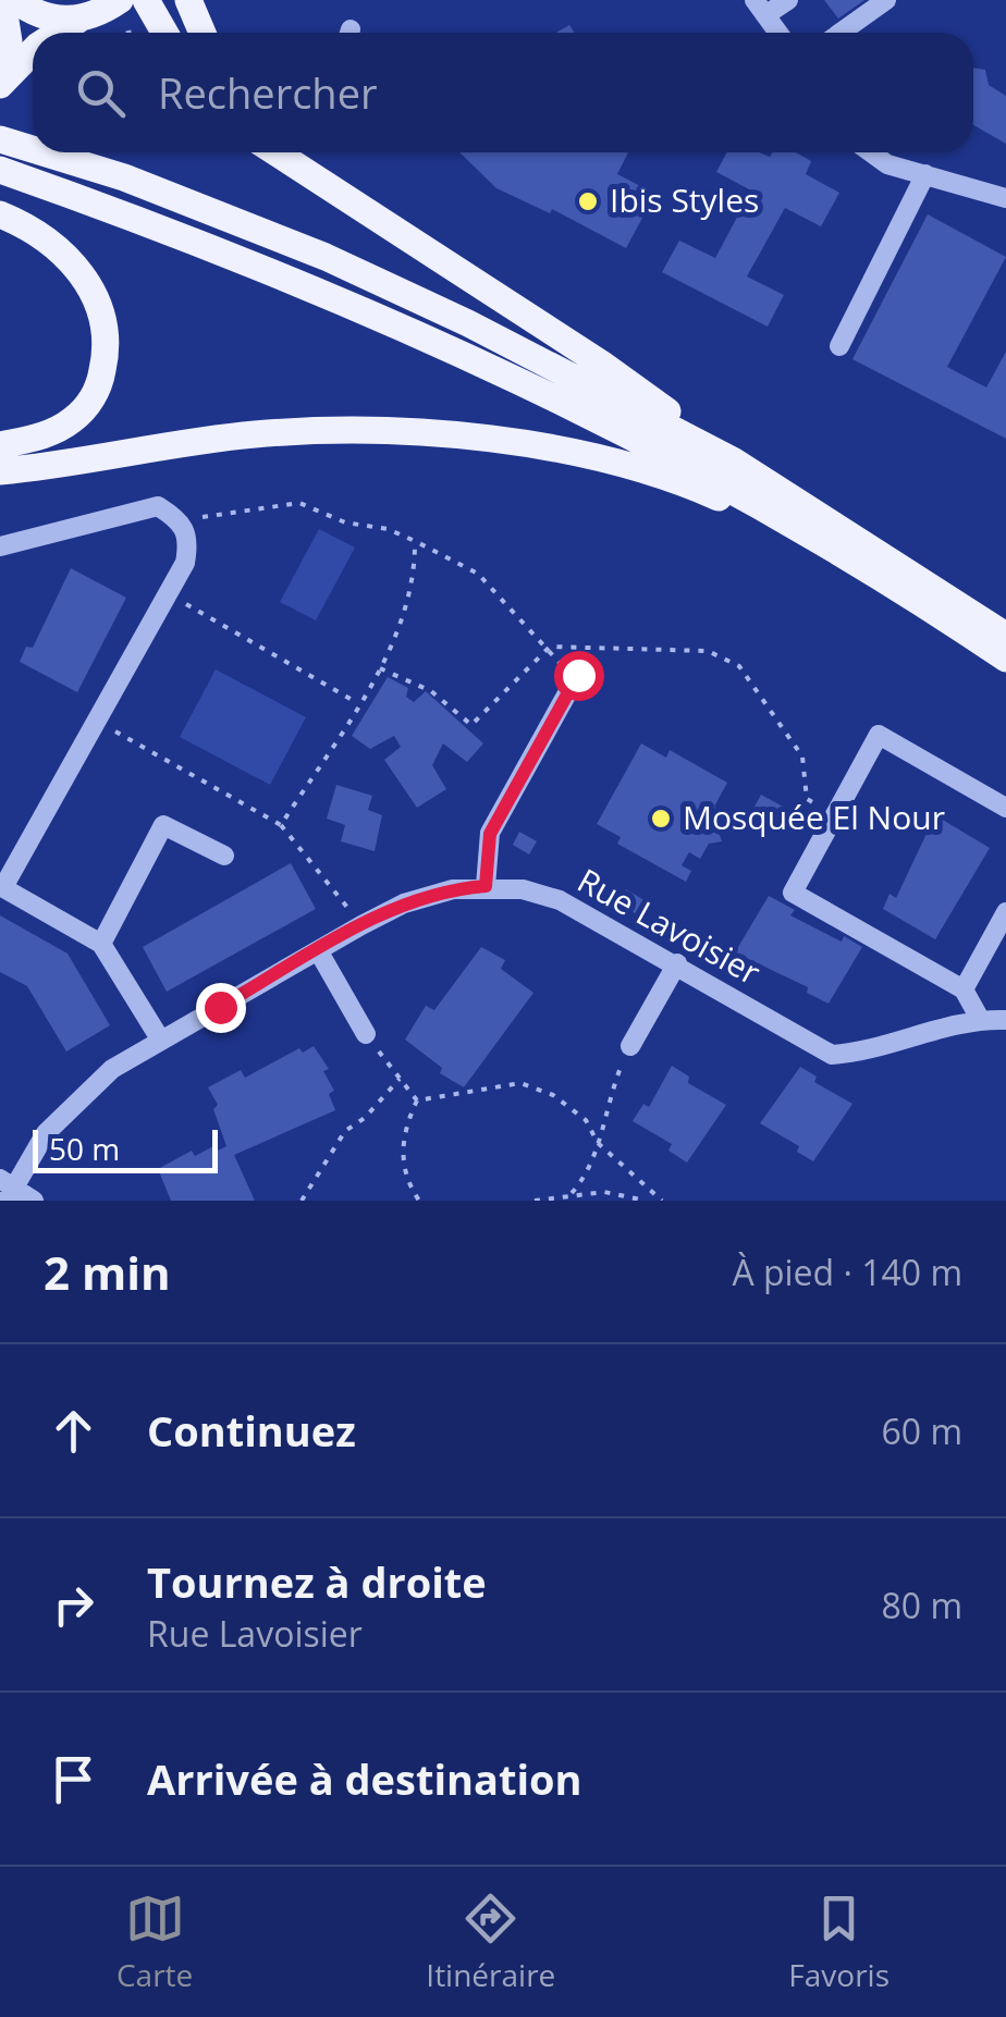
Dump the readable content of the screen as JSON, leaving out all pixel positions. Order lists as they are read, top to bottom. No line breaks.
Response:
{"streets":{"street":["Rue Lavoisier"]},"places":["Ibis Styles","Mosquée El Nour"],"scale_bar":"50 m","page":{"search":"Rechercher","scale":"50 m","heading":["2 min","À pied · 140 m"],"list":[["Continuez","60 m"],["Tournez à droite","Rue Lavoisier","80 m"],"Arrivée à destination"],"nav":["Carte","Itinéraire","Favoris"]}}
